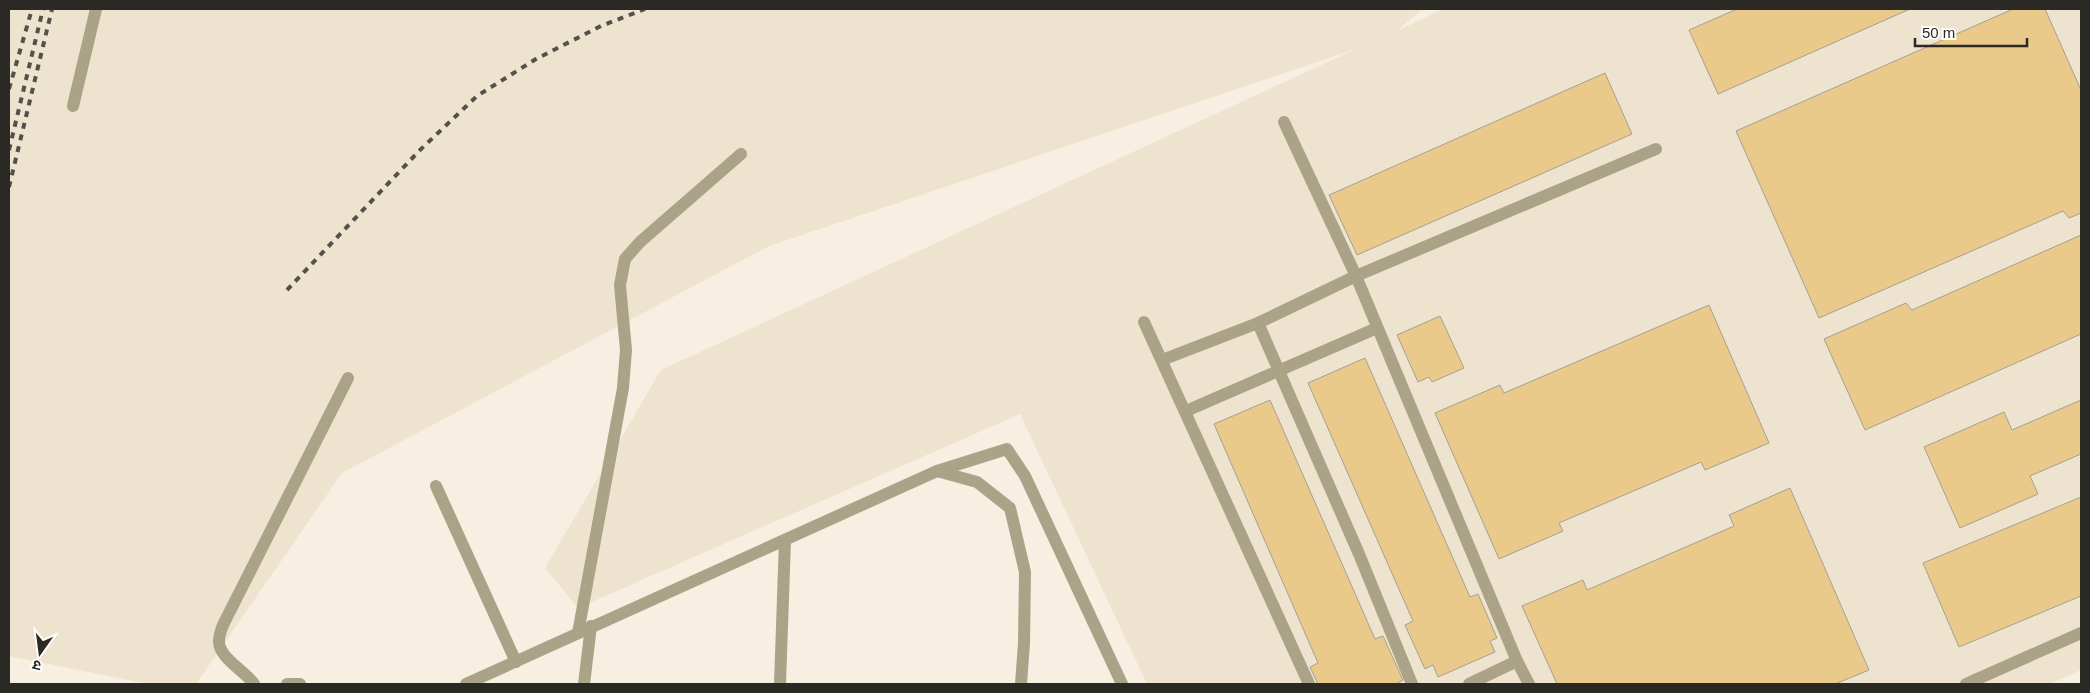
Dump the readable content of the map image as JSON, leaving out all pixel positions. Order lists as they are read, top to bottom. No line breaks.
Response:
{"scale_bar":"50 m","north":"bottom"}
